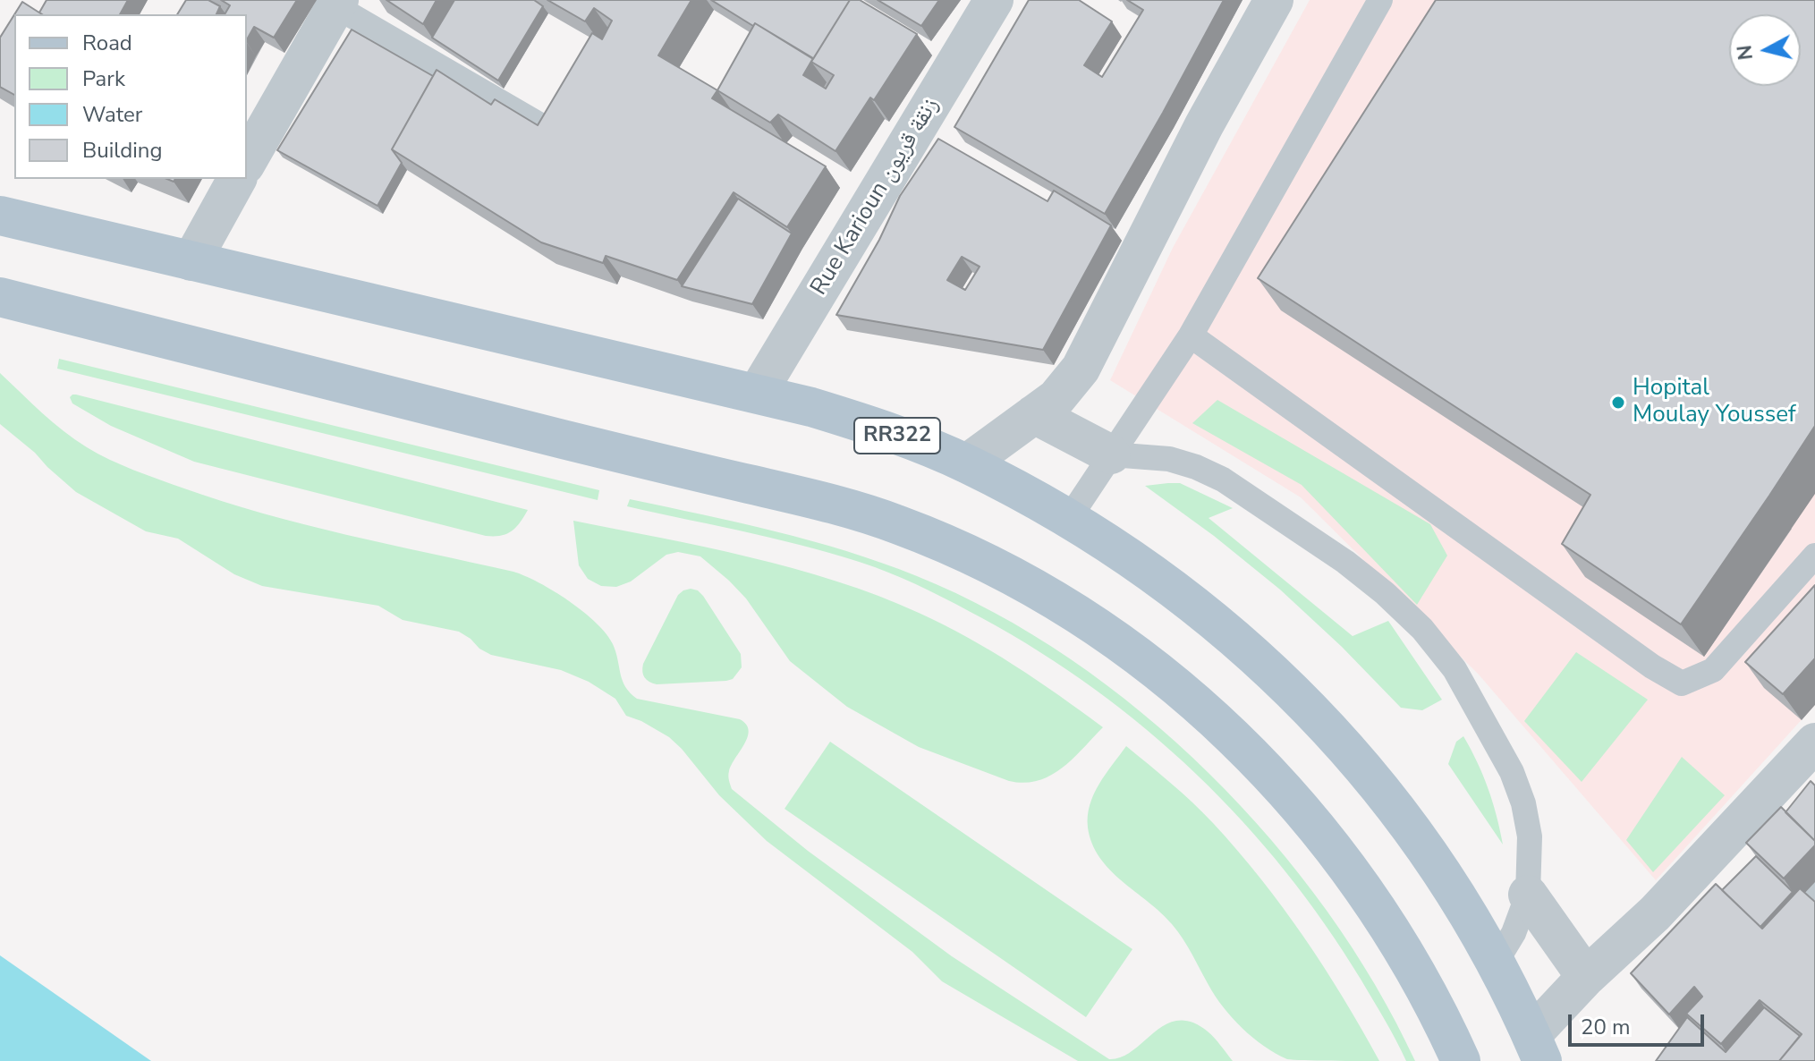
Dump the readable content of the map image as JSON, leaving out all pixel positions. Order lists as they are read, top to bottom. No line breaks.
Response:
{"streets":{"main road":["RR322"],"street":["Rue Karioun زنقة قريون"]},"crossings":[["Rue Karioun زنقة قريون","RR322"]],"places":["Hopital Moulay Youssef"],"legend":["Road","Park","Water","Building"],"scale_bar":"20 m","north":"left"}
